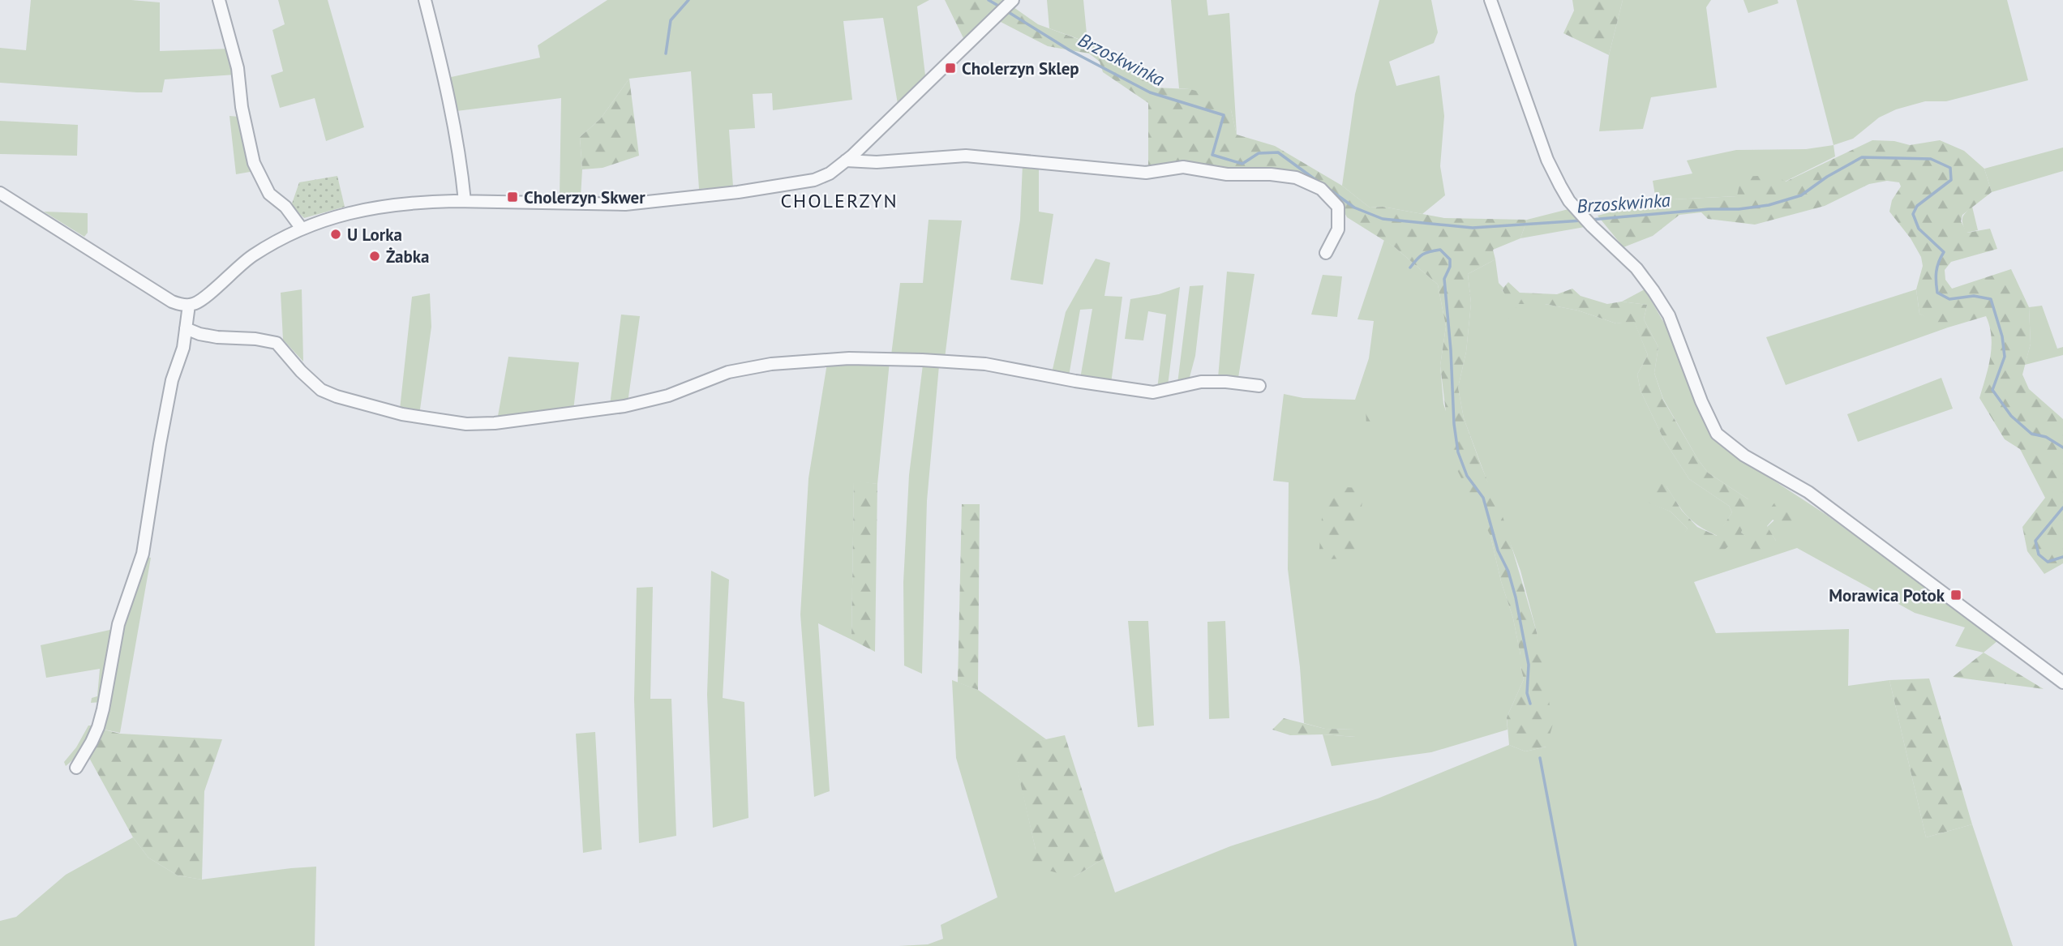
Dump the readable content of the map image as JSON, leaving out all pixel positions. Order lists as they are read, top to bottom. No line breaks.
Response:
{"districts":["CHOLERZYN"],"water":["Brzoskwinka"],"places":{"transit":["Cholerzyn Sklep","Cholerzyn Skwer","Morawica Potok"],"other":["U Lorka","Żabka"]}}
